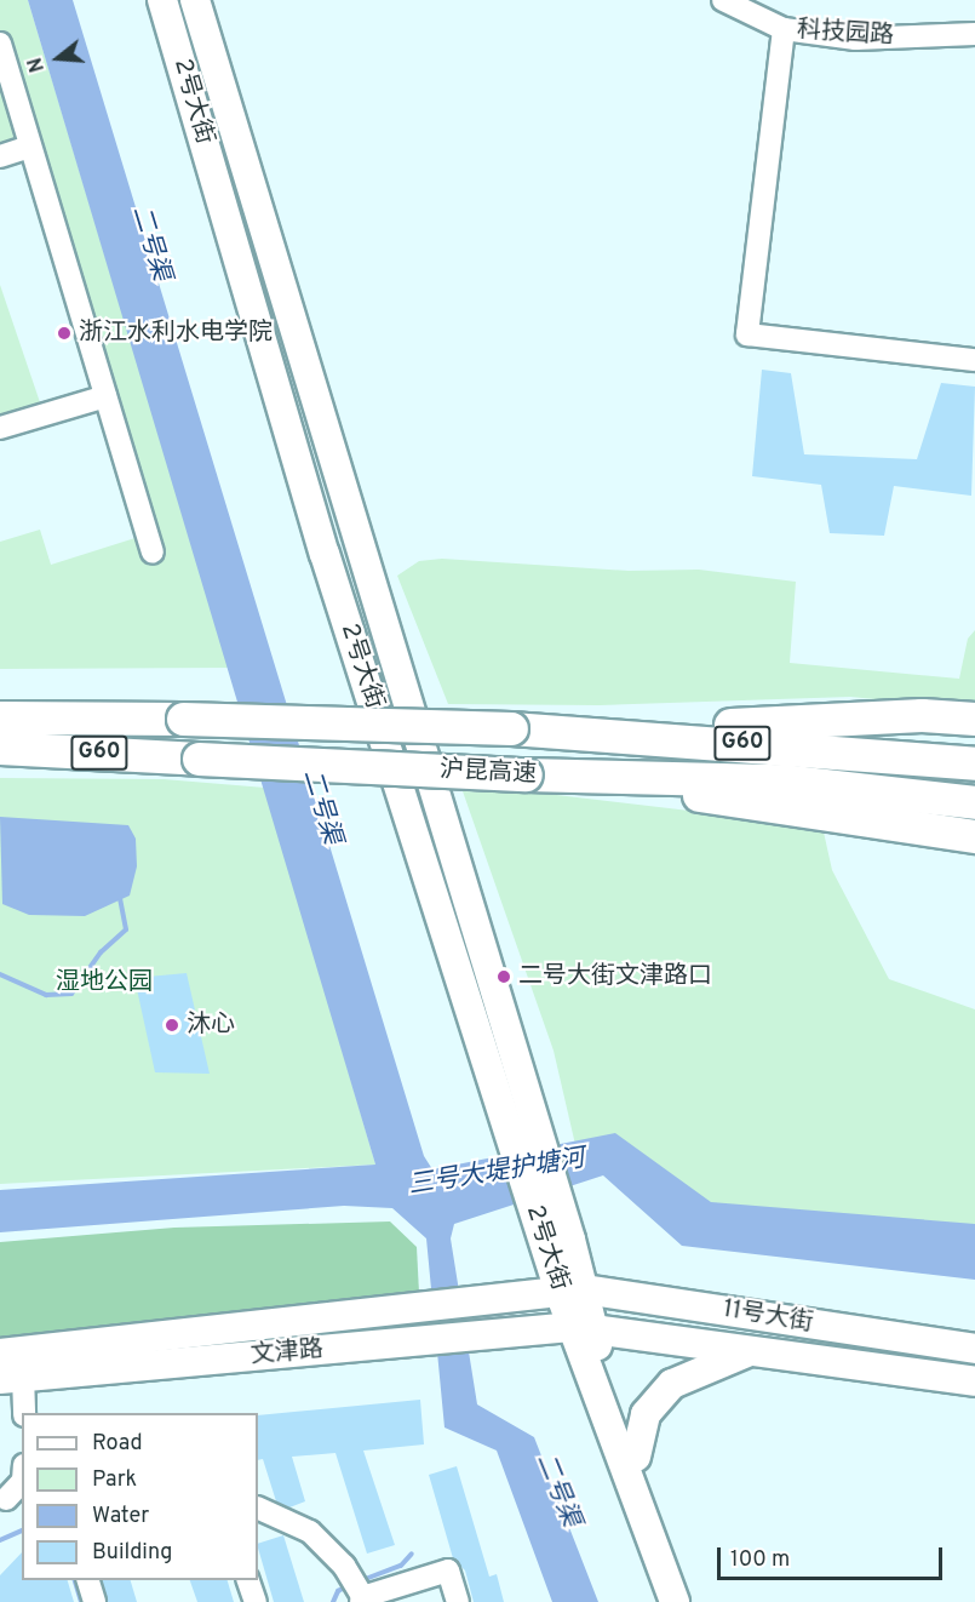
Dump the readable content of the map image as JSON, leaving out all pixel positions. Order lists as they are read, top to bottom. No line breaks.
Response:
{"streets":{"highway":["G60","沪昆高速"],"main road":["2号大街","11号大街","文津路"],"street":["科技园路"]},"crossings":[["2号大街","11号大街"],["2号大街","文津路"],["11号大街","文津路"]],"water":["二号渠","三号大堤护塘河"],"parks":["湿地公园"],"places":["浙江水利水电学院","二号大街文津路口","沐心"],"legend":["Road","Park","Water","Building"],"scale_bar":"100 m","north":"left"}
